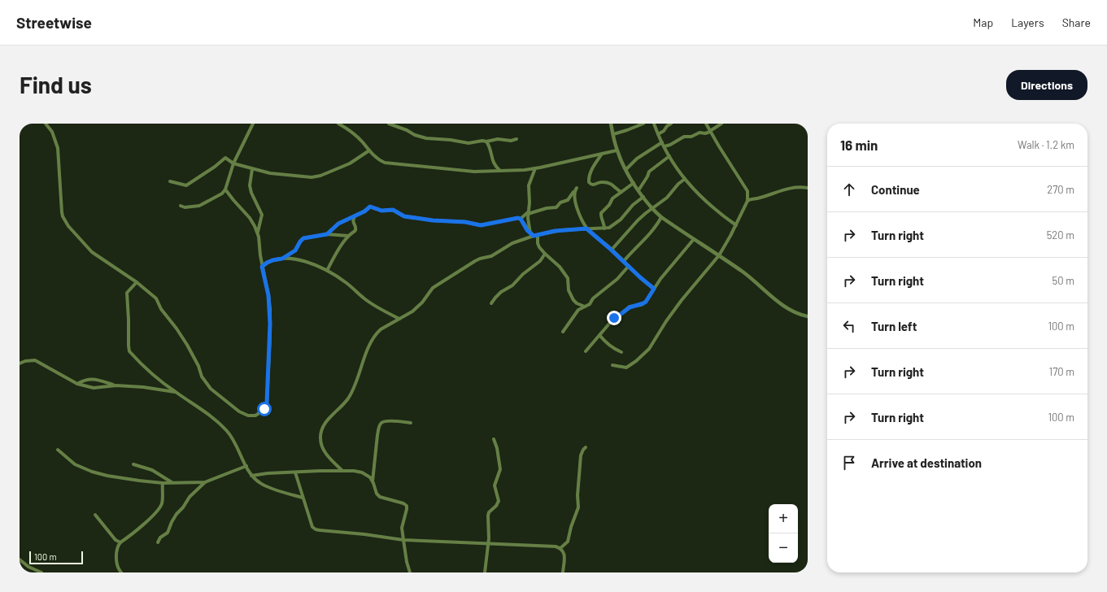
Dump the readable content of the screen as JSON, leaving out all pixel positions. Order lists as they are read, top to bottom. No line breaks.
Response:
{"scale_bar":"100 m","page":{"header":"Streetwise","nav":["Map","Layers","Share"],"buttons":"Directions","title":"Find us","heading":["16 min","Walk · 1.2 km"],"list":[["Continue","270 m"],["Turn right","520 m"],["Turn right","50 m"],["Turn left","100 m"],["Turn right","170 m"],["Turn right","100 m"],"Arrive at destination"],"map_buttons":["+","−"],"scale":"100 m"}}
